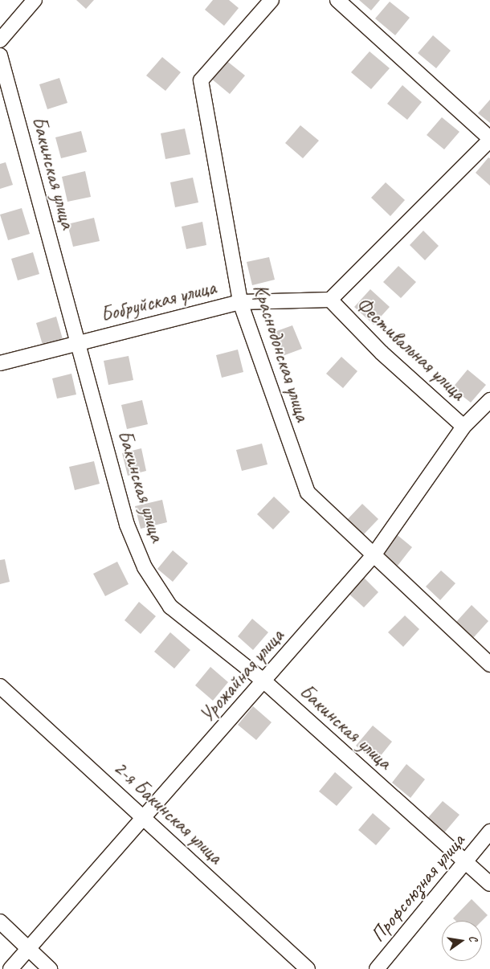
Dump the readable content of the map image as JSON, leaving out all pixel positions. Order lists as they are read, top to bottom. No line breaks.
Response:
{"streets":{"street":["Бакинская улица","Бобруйская улица","Фестивальная улица","Краснодонская улица","Урожайная улица","2-я Бакинская улица","Профсоюзная улица"]},"crossings":[["Бакинская улица","Бобруйская улица"],["Бакинская улица","Урожайная улица"],["Бакинская улица","Профсоюзная улица"],["Бобруйская улица","Фестивальная улица"],["Бобруйская улица","Краснодонская улица"],["Фестивальная улица","Урожайная улица"],["Краснодонская улица","Урожайная улица"],["Урожайная улица","2-я Бакинская улица"]],"north":"right"}
